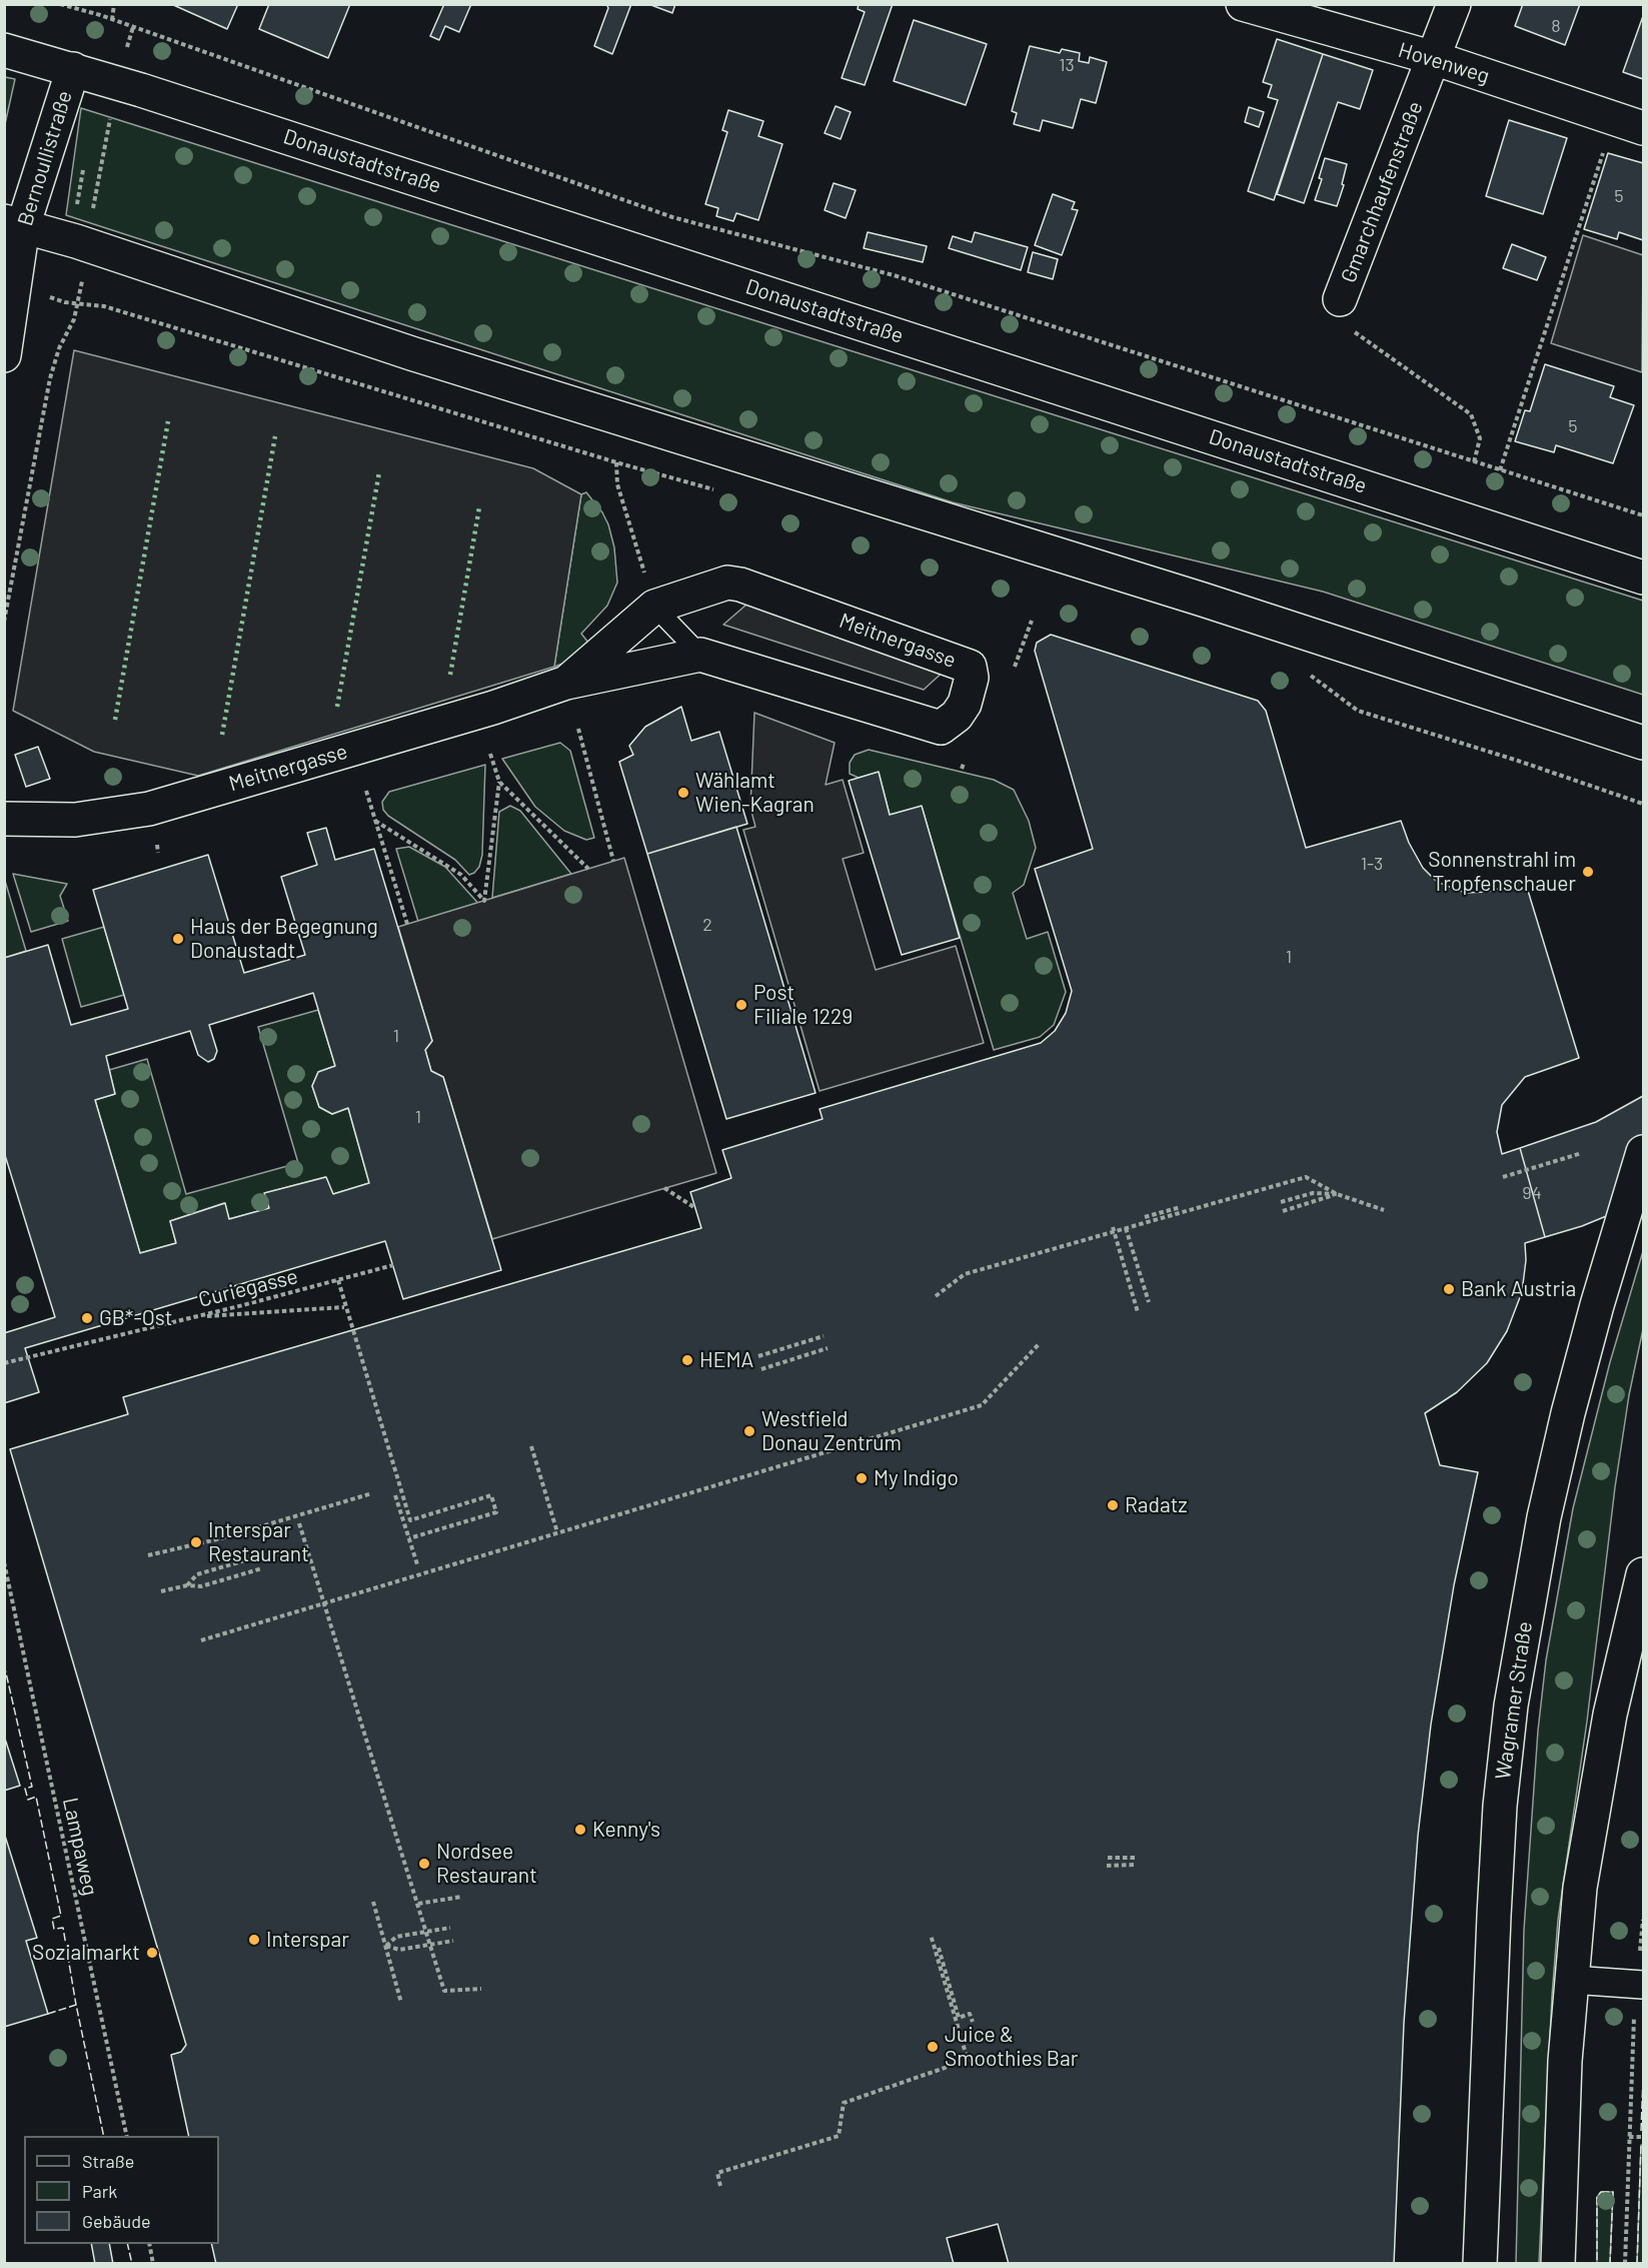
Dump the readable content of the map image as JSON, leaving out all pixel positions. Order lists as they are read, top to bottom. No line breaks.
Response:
{"streets":{"main road":["Hovenweg","Bernoullistraße","Donaustadtstraße","Gmarchhaufenstraße","Meitnergasse","Wagramer Straße"],"path":["Curiegasse","Lampaweg"]},"crossings":[["Hovenweg","Gmarchhaufenstraße"],["Bernoullistraße","Donaustadtstraße"]],"places":["Wählamt Wien-Kagran","Sonnenstrahl im Tropfenschauer","Haus der Begegnung Donaustadt","Post Filiale 1229","Bank Austria","GB*-Ost","HEMA","Westfield Donau Zentrum","My Indigo","Radatz","Interspar Restaurant","Kenny's","Nordsee Restaurant","Interspar","Sozialmarkt","Juice & Smoothies Bar"],"house_numbers":["8","13","5","5","1-3","2","1","1","1","94"],"legend":["Straße","Park","Gebäude"]}
